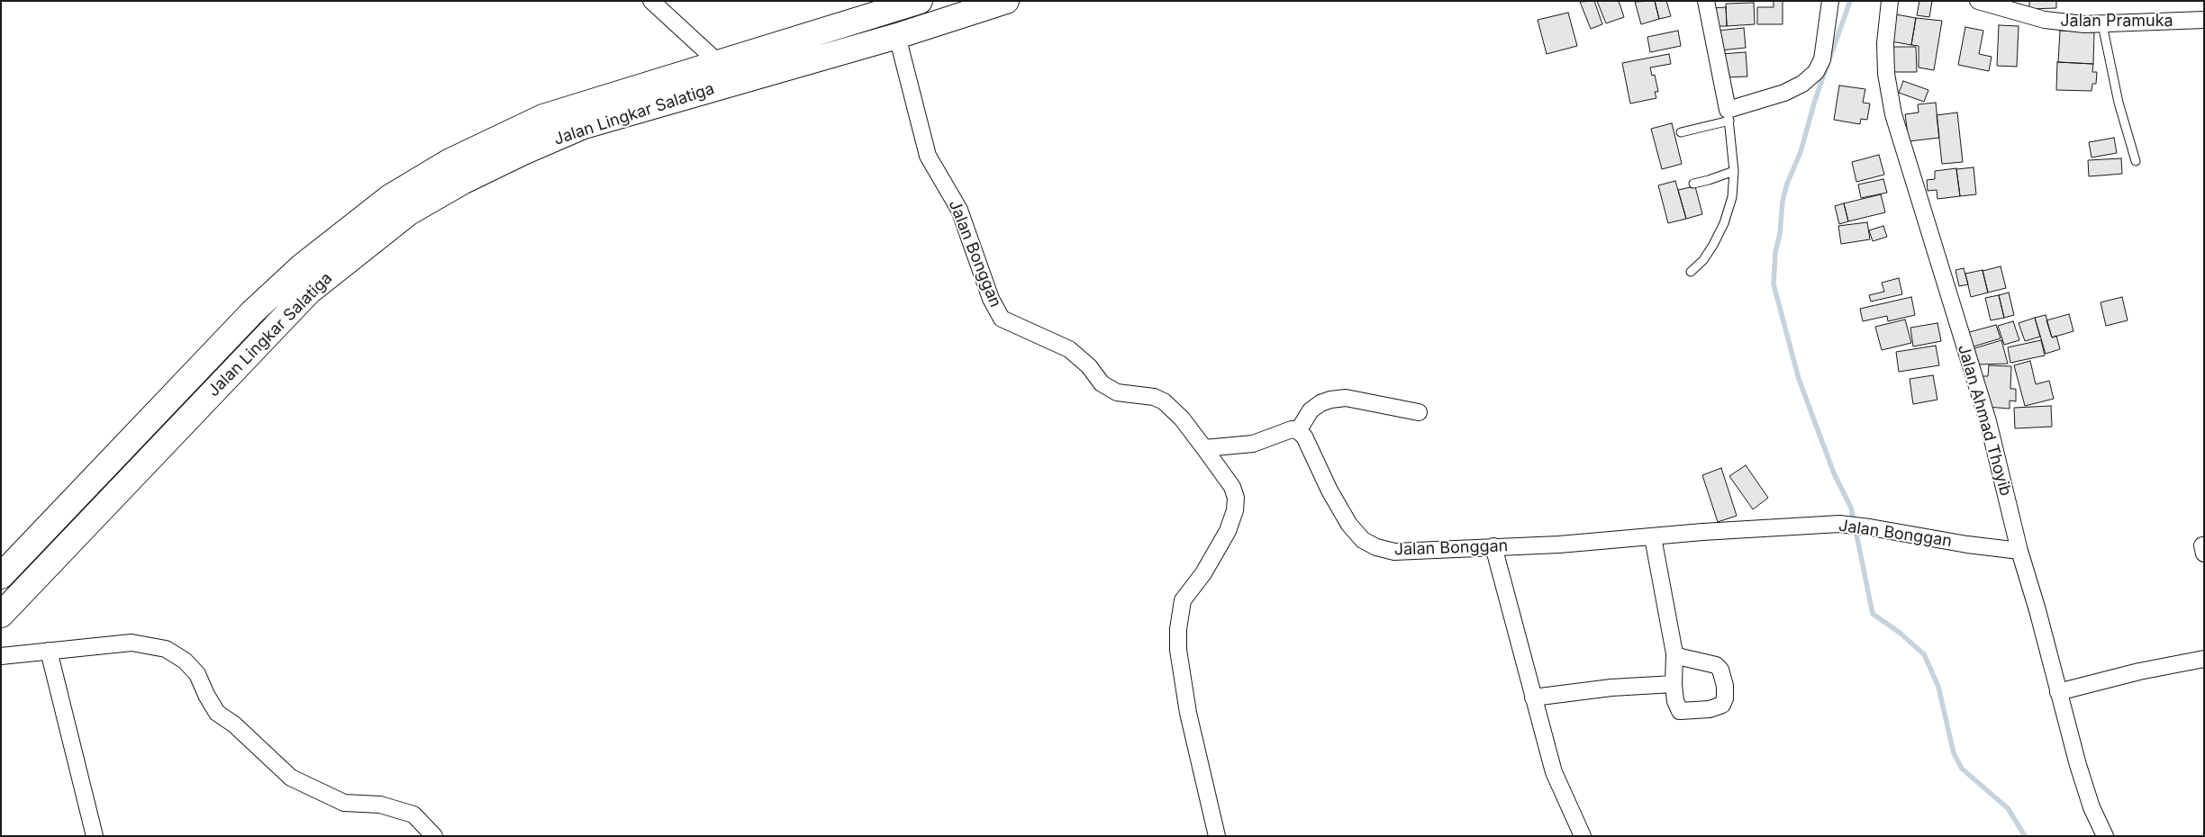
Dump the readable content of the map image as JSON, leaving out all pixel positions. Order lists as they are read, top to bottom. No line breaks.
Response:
{"streets":{"highway":["Jalan Lingkar Salatiga"],"street":["Jalan Pramuka","Jalan Bonggan","Jalan Ahmad Thoyib"]},"crossings":[["Jalan Lingkar Salatiga","Jalan Bonggan"],["Jalan Bonggan","Jalan Ahmad Thoyib"]]}
